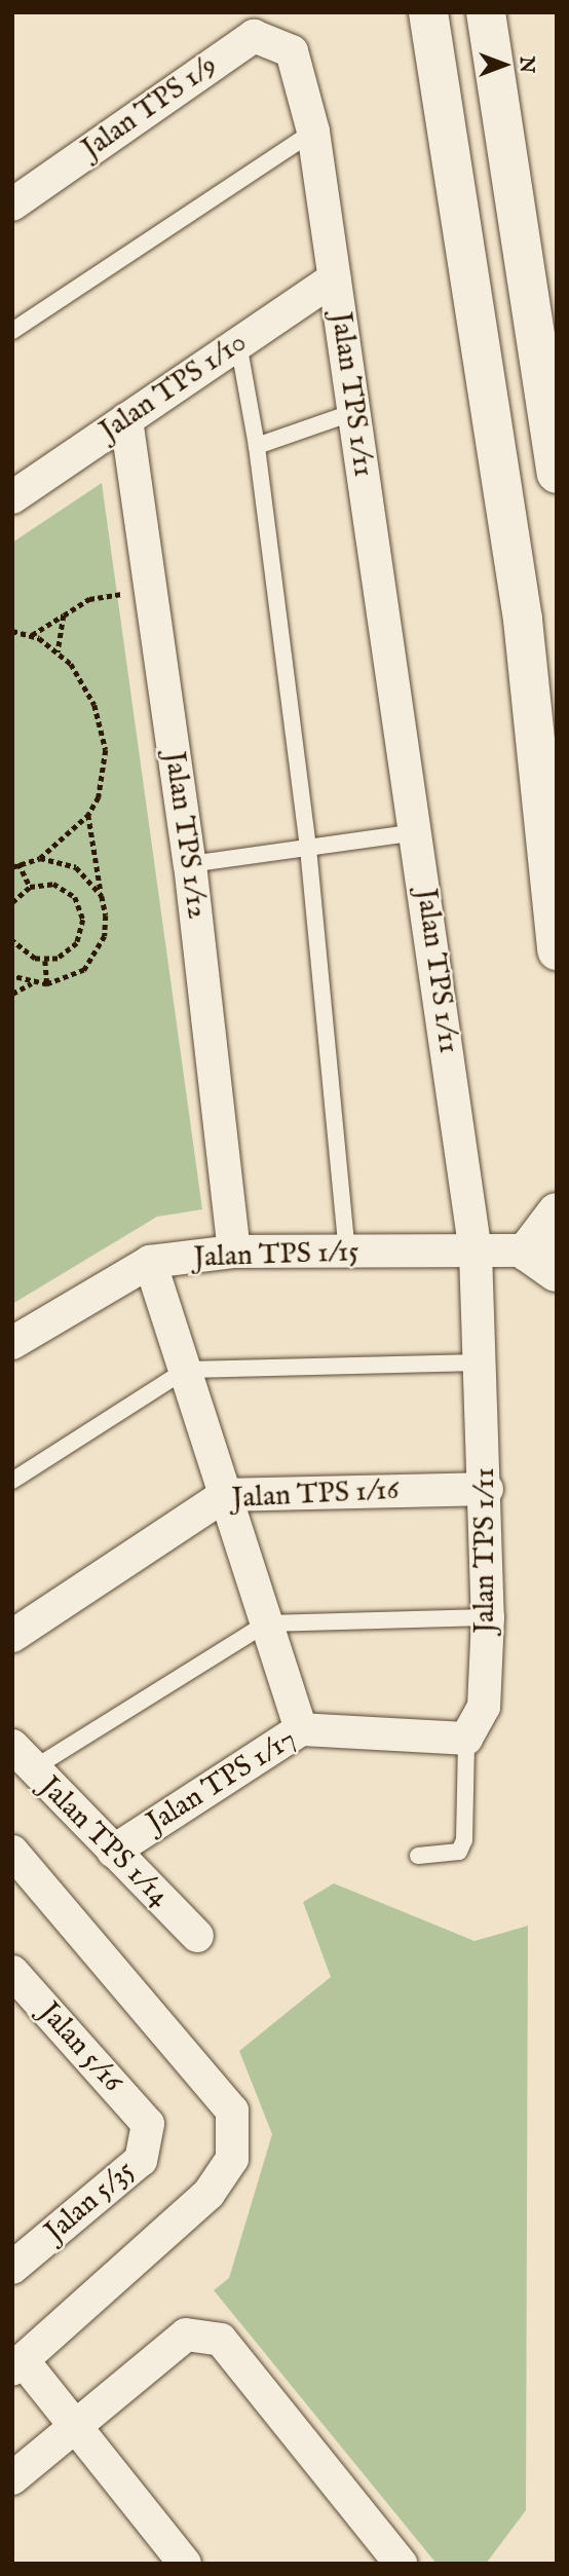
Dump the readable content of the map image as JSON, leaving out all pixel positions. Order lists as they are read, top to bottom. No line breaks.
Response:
{"streets":{"street":["Jalan TPS 1/9","Jalan TPS 1/10","Jalan TPS 1/11","Jalan TPS 1/12","Jalan TPS 1/15","Jalan TPS 1/16","Jalan TPS 1/17","Jalan TPS 1/14","Jalan 5/16","Jalan 5/35"]},"crossings":[["Jalan TPS 1/9","Jalan TPS 1/11"],["Jalan TPS 1/10","Jalan TPS 1/11"],["Jalan TPS 1/10","Jalan TPS 1/12"],["Jalan TPS 1/11","Jalan TPS 1/15"],["Jalan TPS 1/11","Jalan TPS 1/16"],["Jalan TPS 1/11","Jalan TPS 1/17"],["Jalan TPS 1/12","Jalan TPS 1/15"],["Jalan TPS 1/17","Jalan TPS 1/14"],["Jalan 5/16","Jalan 5/35"]],"north":"right"}
